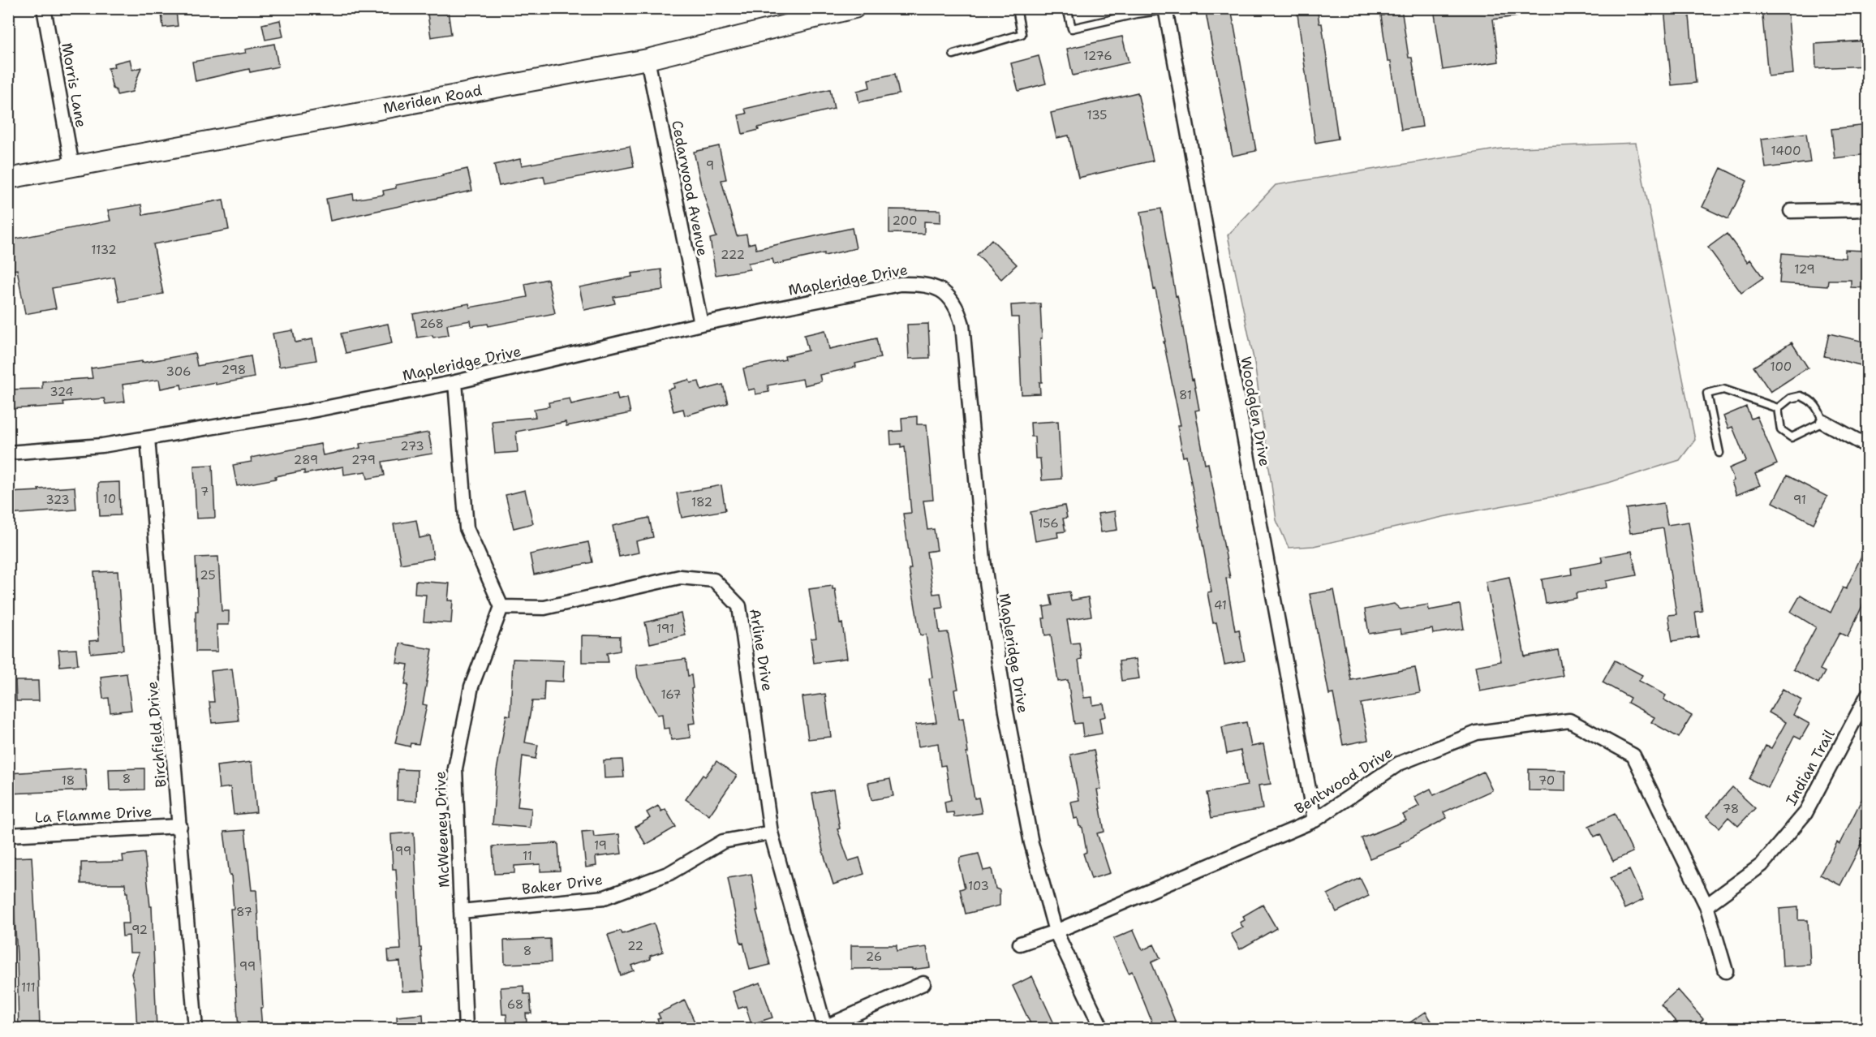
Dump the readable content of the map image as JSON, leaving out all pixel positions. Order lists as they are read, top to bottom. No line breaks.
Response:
{"streets":{"main road":["Meriden Road"],"street":["Morris Lane","Cedarwood Avenue","Mapleridge Drive","Woodglen Drive","Arline Drive","Birchfield Drive","Indian Trail","Bentwood Drive","La Flamme Drive","McWeeney Drive","Baker Drive"]},"crossings":[["Morris Lane","Meriden Road"],["Meriden Road","Cedarwood Avenue"],["Cedarwood Avenue","Mapleridge Drive"],["Mapleridge Drive","Birchfield Drive"],["Mapleridge Drive","Bentwood Drive"],["Woodglen Drive","Bentwood Drive"],["Arline Drive","McWeeney Drive"],["Arline Drive","Baker Drive"],["Birchfield Drive","La Flamme Drive"],["Indian Trail","Bentwood Drive"],["McWeeney Drive","Baker Drive"]],"house_numbers":["1276","135","1400","9","200","1132","222","129","268","100","298","306","324","81","273","289","279","7","10","323","91","182","156","25","41","191","167","8","18","70","78","19","99","11","103","87","92","22","8","26","99","111","68"]}
